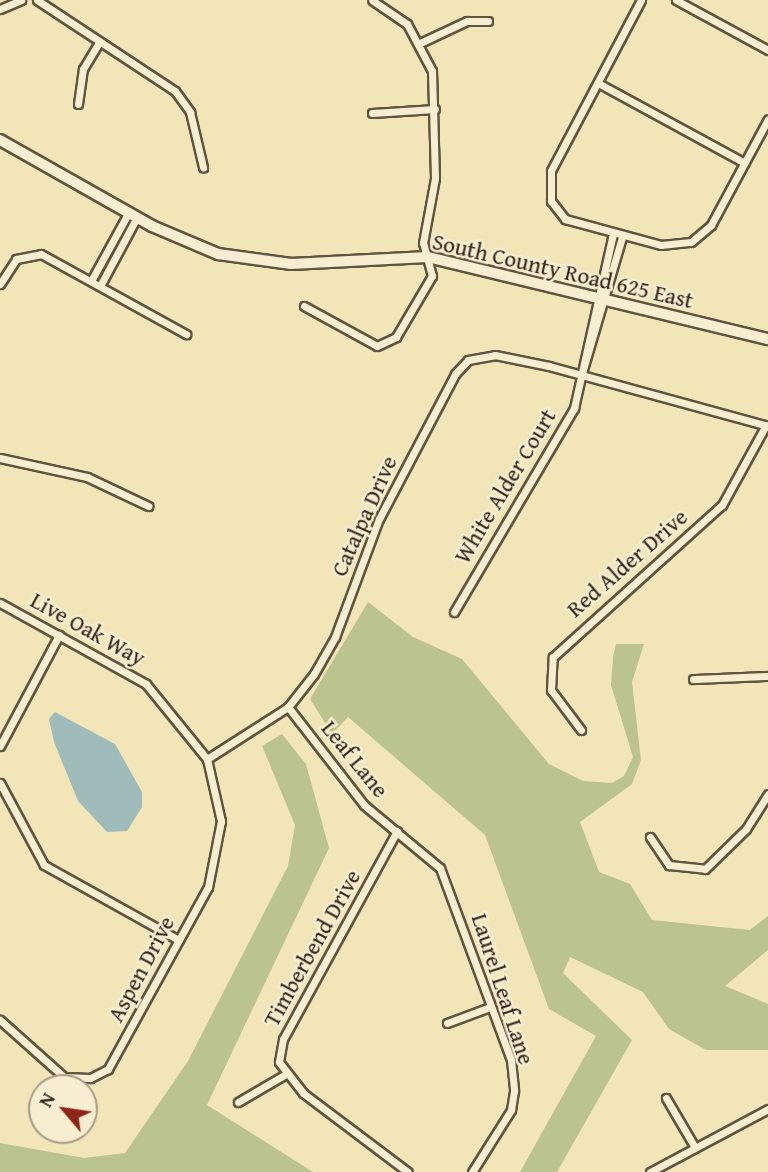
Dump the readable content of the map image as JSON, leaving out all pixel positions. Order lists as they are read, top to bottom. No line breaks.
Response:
{"streets":{"street":["South County Road 625 East","White Alder Court","Catalpa Drive","Red Alder Drive","Live Oak Way","Leaf Lane","Timberbend Drive","Aspen Drive","Laurel Leaf Lane"]},"crossings":[["South County Road 625 East","White Alder Court"],["White Alder Court","Catalpa Drive"],["Catalpa Drive","Red Alder Drive"],["Catalpa Drive","Live Oak Way"],["Catalpa Drive","Leaf Lane"],["Catalpa Drive","Aspen Drive"],["Live Oak Way","Aspen Drive"],["Leaf Lane","Timberbend Drive"],["Leaf Lane","Laurel Leaf Lane"],["Timberbend Drive","Laurel Leaf Lane"]],"north":"top left"}
